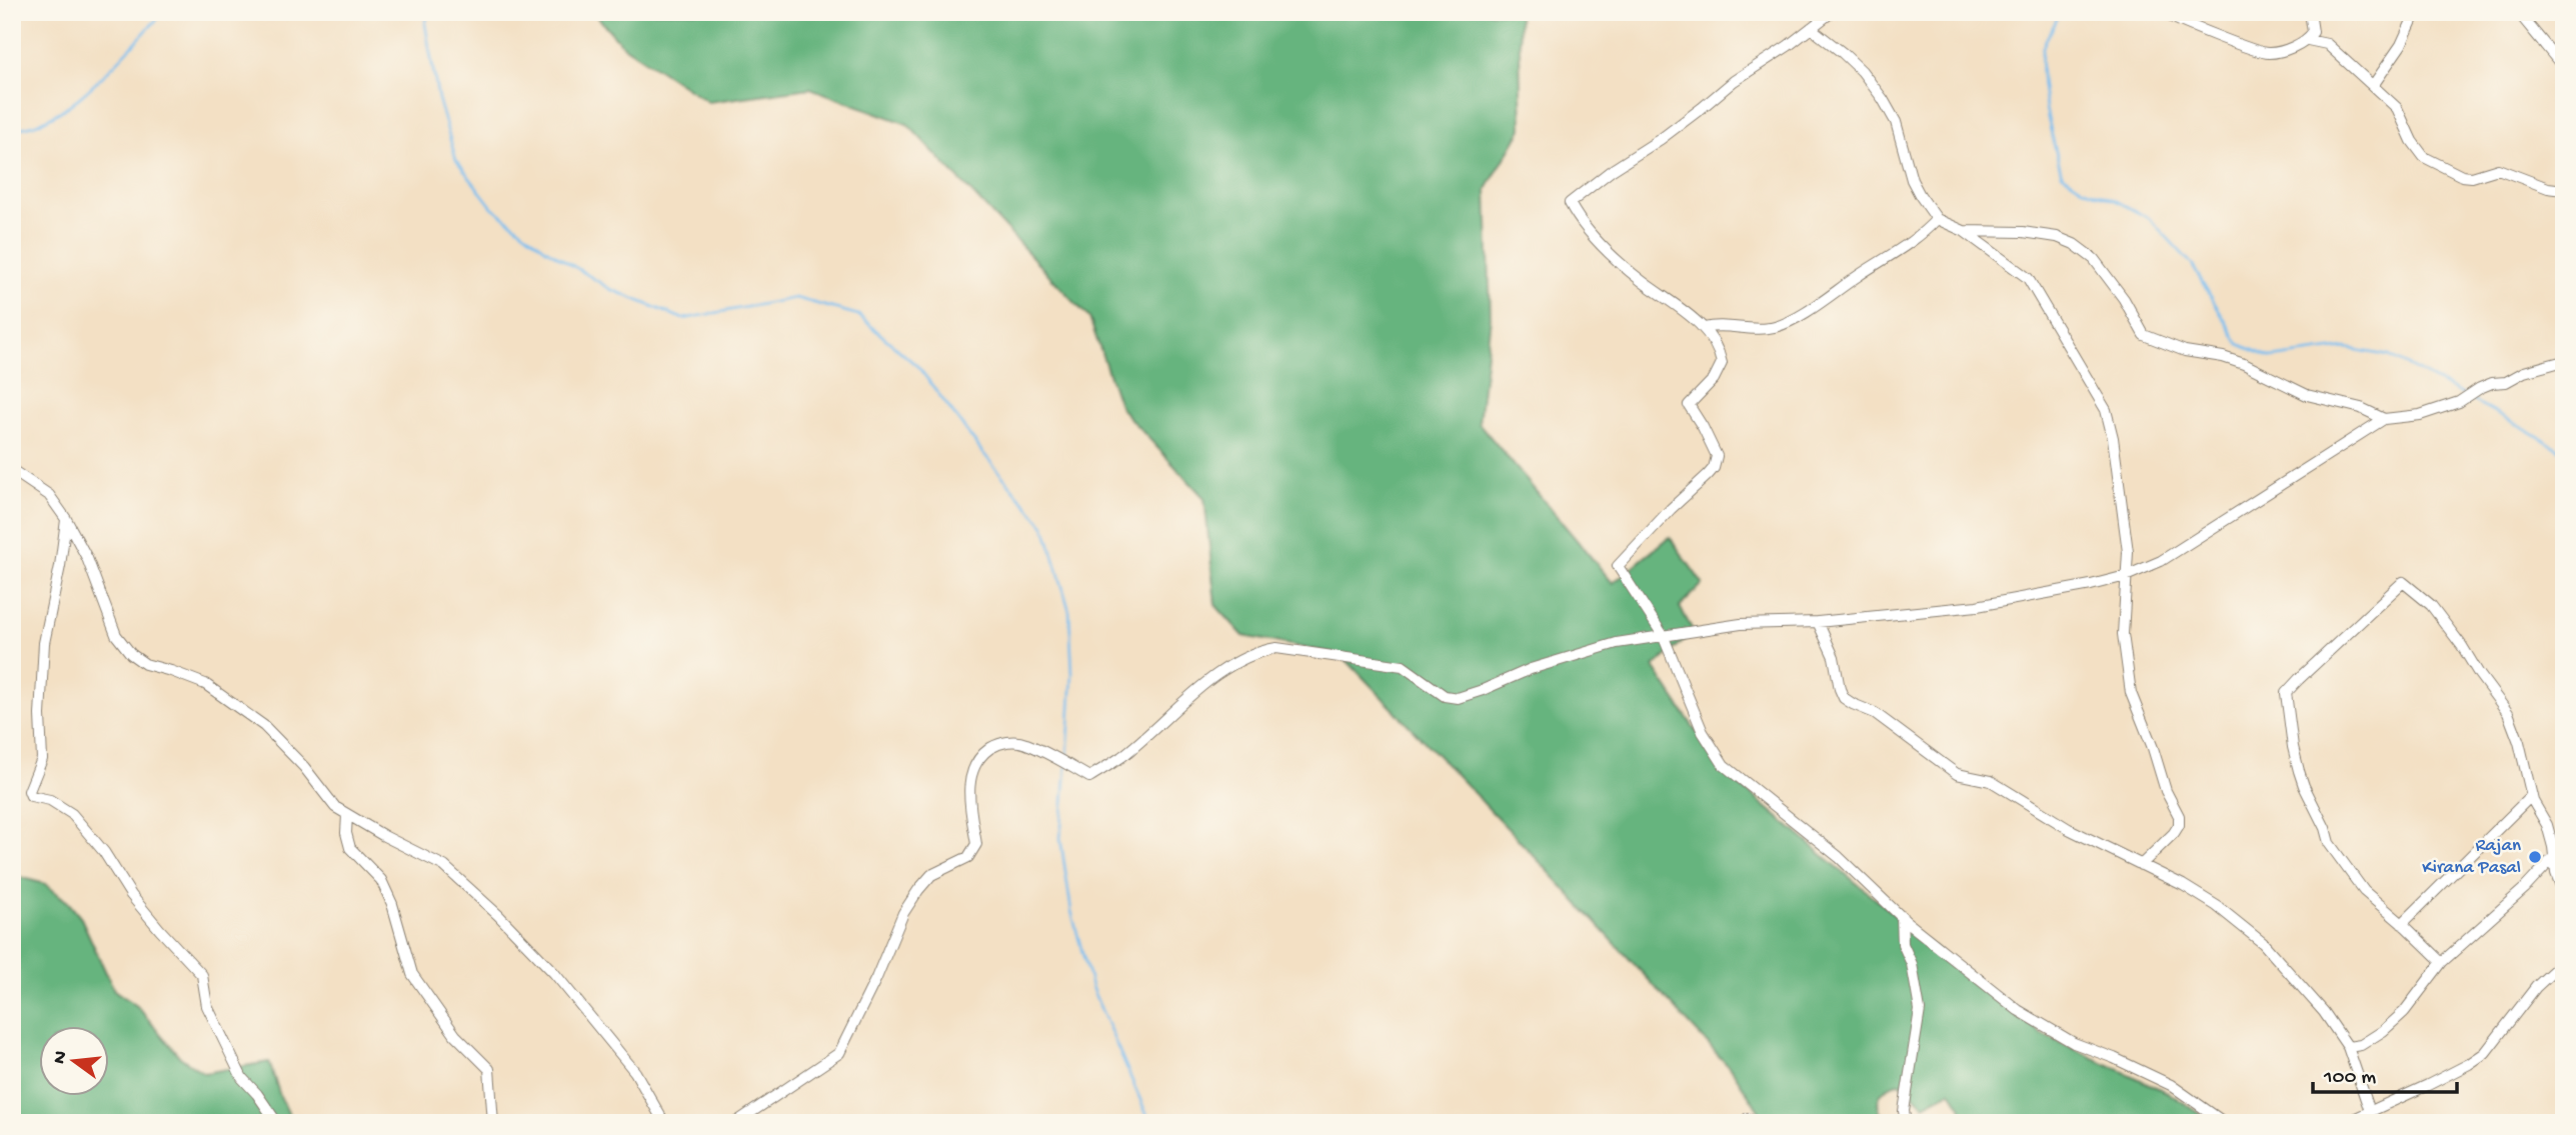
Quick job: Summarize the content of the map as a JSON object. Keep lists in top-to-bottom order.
{
  "places": ["Rajan Kirana Pasal"],
  "scale_bar": "100 m",
  "north": "left"
}
